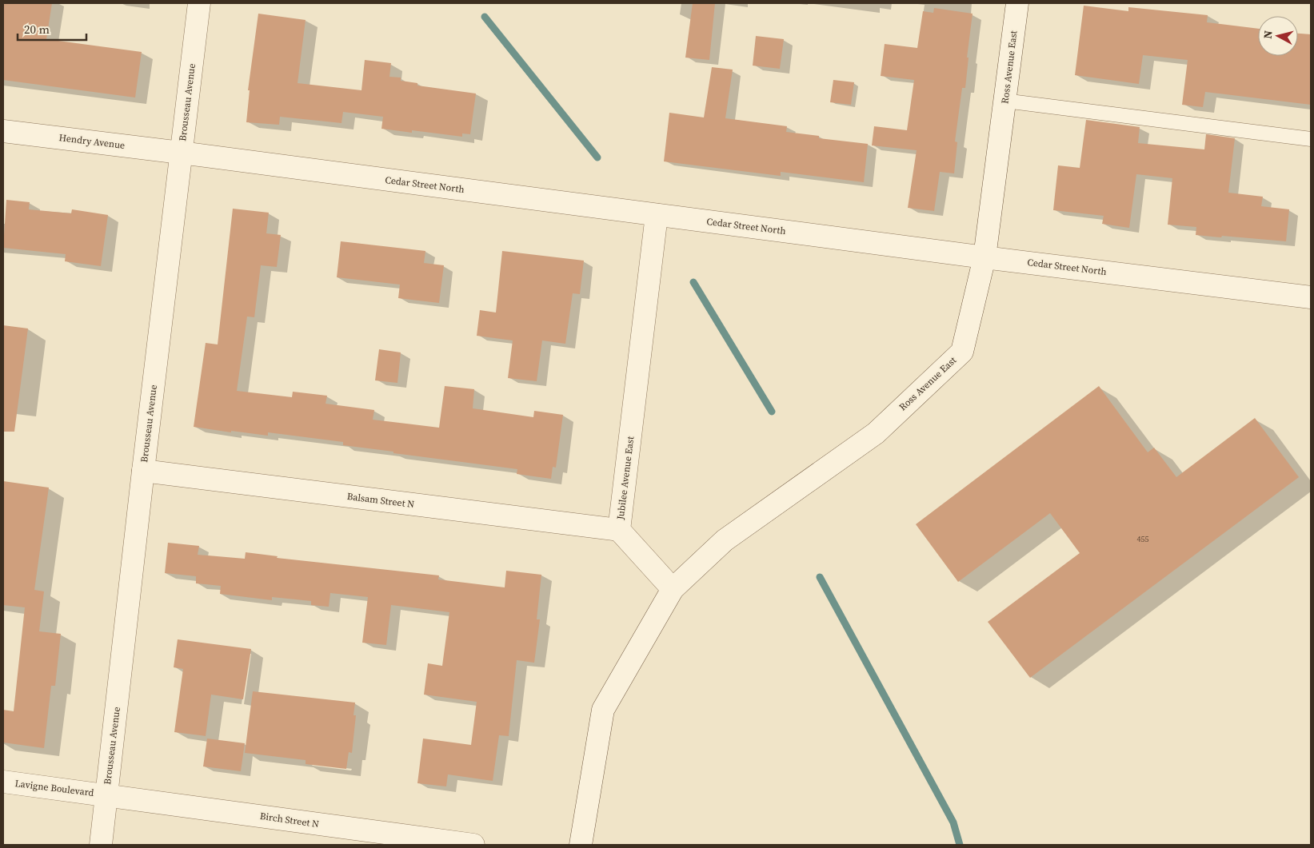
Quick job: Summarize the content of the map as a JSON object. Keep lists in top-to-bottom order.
{
  "streets": {
    "street": [
      "Ross Avenue East",
      "Brousseau Avenue",
      "Hendry Avenue",
      "Cedar Street North",
      "Jubilee Avenue East",
      "Balsam Street N",
      "Lavigne Boulevard",
      "Birch Street N"
    ]
  },
  "crossings": [
    ["Ross Avenue East", "Cedar Street North"],
    ["Ross Avenue East", "Jubilee Avenue East"],
    ["Brousseau Avenue", "Hendry Avenue"],
    ["Brousseau Avenue", "Cedar Street North"],
    ["Brousseau Avenue", "Balsam Street N"],
    ["Brousseau Avenue", "Lavigne Boulevard"],
    ["Brousseau Avenue", "Birch Street N"],
    ["Hendry Avenue", "Cedar Street North"],
    ["Cedar Street North", "Jubilee Avenue East"],
    ["Jubilee Avenue East", "Balsam Street N"],
    ["Lavigne Boulevard", "Birch Street N"]
  ],
  "house_numbers": ["455"],
  "scale_bar": "20 m",
  "north": "left"
}
